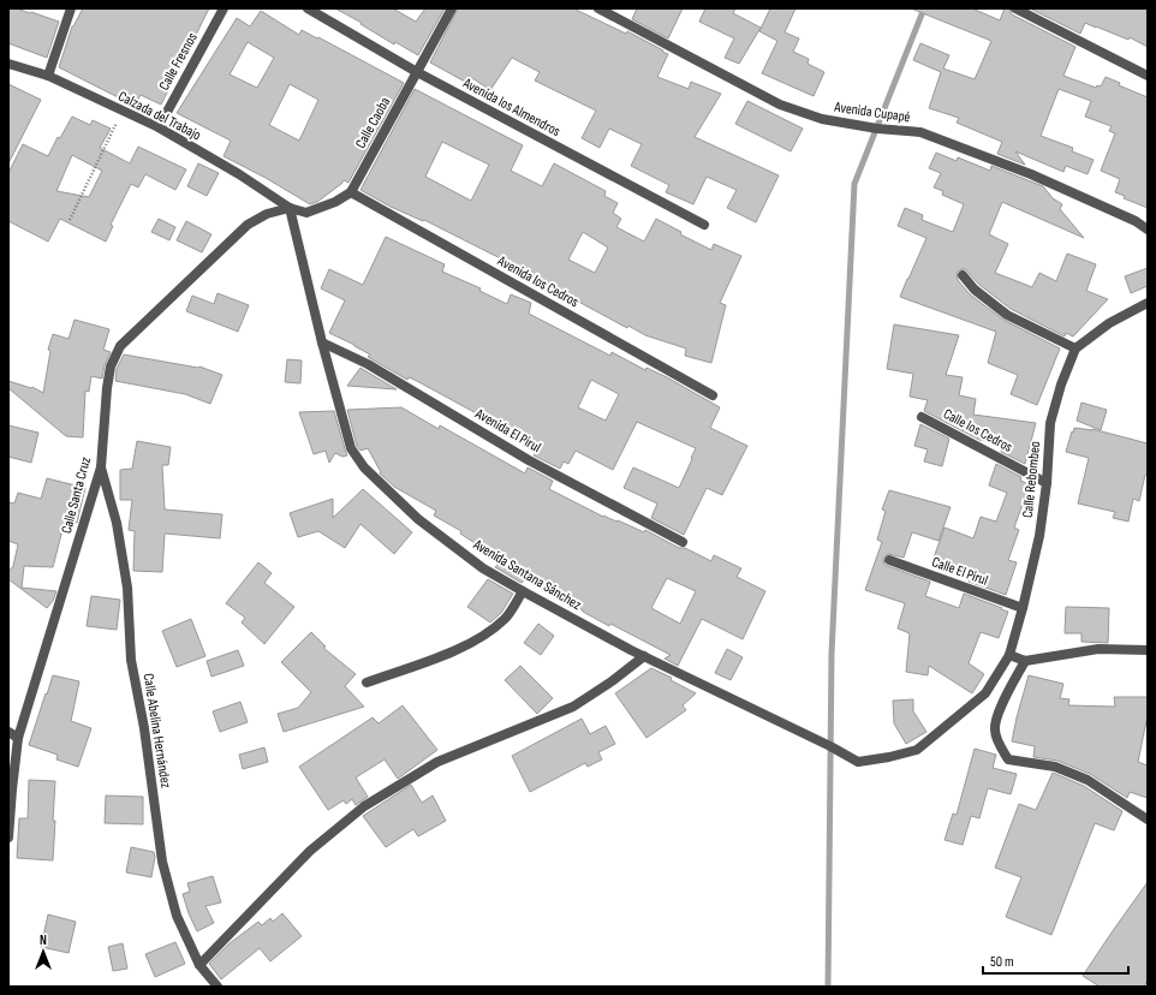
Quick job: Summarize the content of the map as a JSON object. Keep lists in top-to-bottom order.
{
  "streets": {
    "street": [
      "Calle Fresnos",
      "Avenida los Almendros",
      "Avenida Cupapé",
      "Calzada del Trabajo",
      "Calle Caoba",
      "Avenida los Cedros",
      "Avenida El Pirul",
      "Calle los Cedros",
      "Calle Rebombeo",
      "Calle Santa Cruz",
      "Calle El Pirul",
      "Avenida Santana Sánchez",
      "Calle Abelina Hernández"
    ]
  },
  "crossings": [
    ["Calle Fresnos", "Calzada del Trabajo"],
    ["Avenida los Almendros", "Calle Caoba"],
    ["Calzada del Trabajo", "Calle Santa Cruz"],
    ["Calzada del Trabajo", "Avenida Santana Sánchez"],
    ["Calle Caoba", "Avenida los Cedros"],
    ["Avenida El Pirul", "Avenida Santana Sánchez"],
    ["Calle los Cedros", "Calle Rebombeo"],
    ["Calle Rebombeo", "Calle El Pirul"],
    ["Calle Rebombeo", "Avenida Santana Sánchez"],
    ["Calle Santa Cruz", "Avenida Santana Sánchez"],
    ["Calle Santa Cruz", "Calle Abelina Hernández"]
  ],
  "scale_bar": "50 m",
  "north": "top"
}
